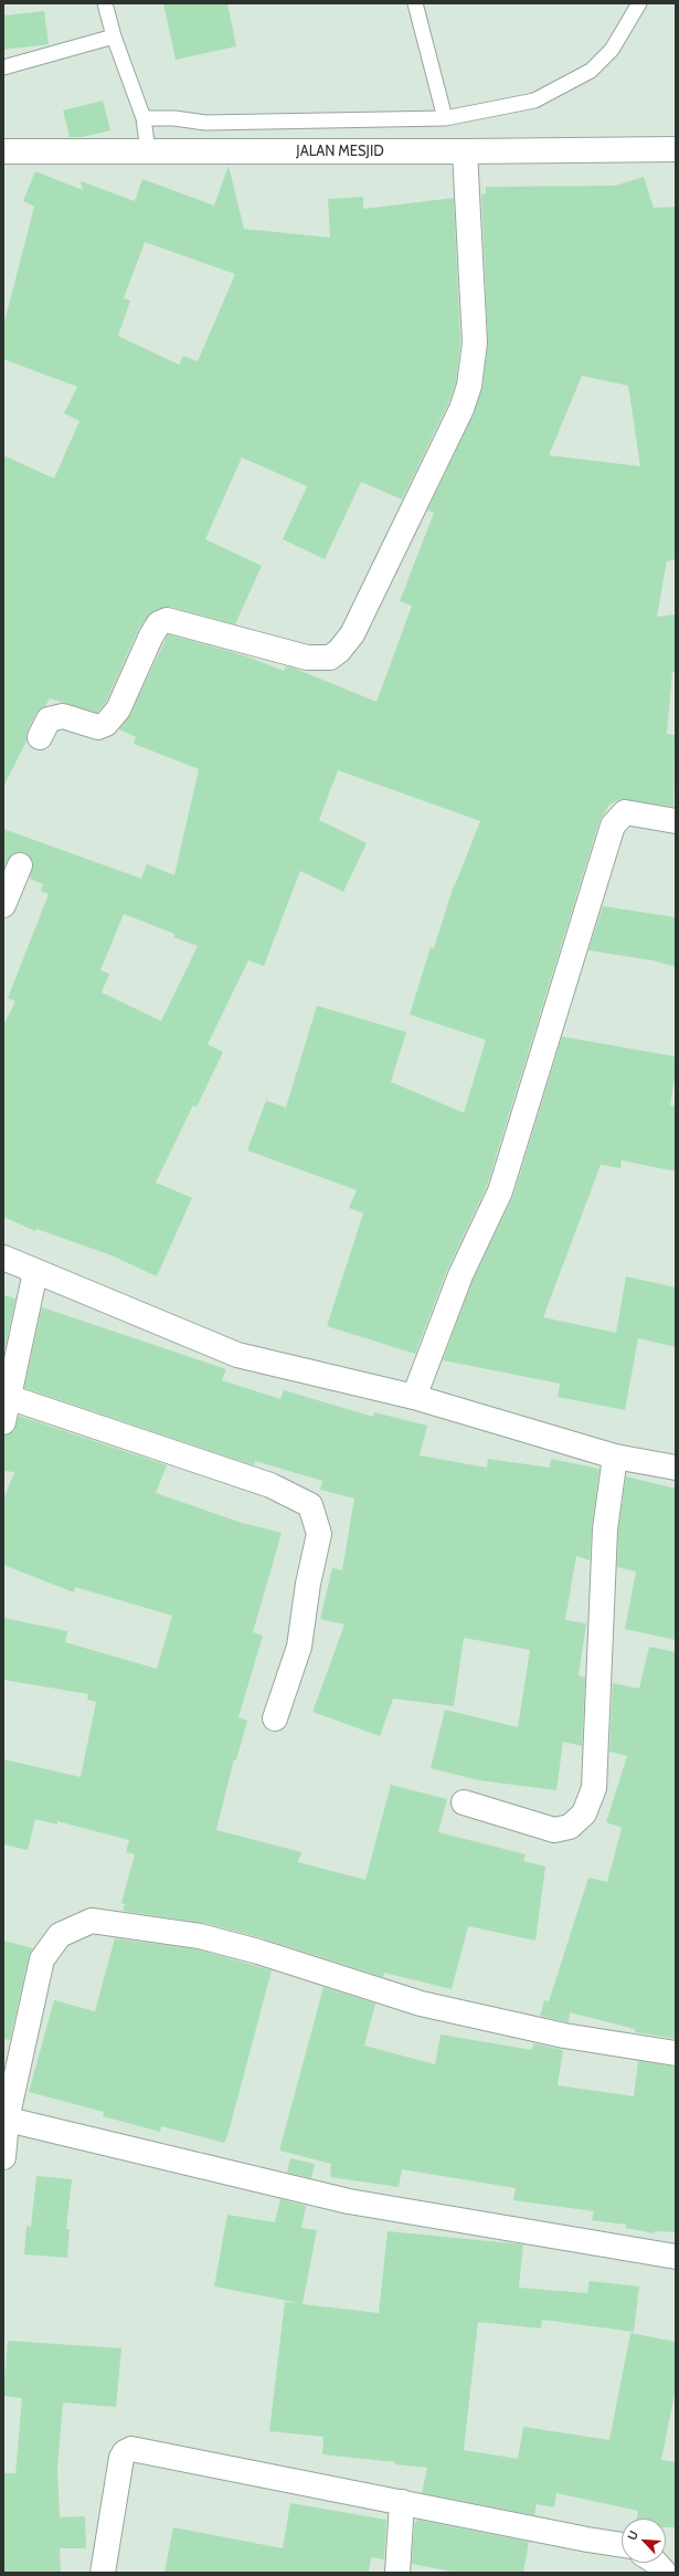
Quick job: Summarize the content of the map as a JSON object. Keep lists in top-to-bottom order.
{
  "streets": {
    "street": ["JALAN MESJID"]
  },
  "north": "top left"
}
